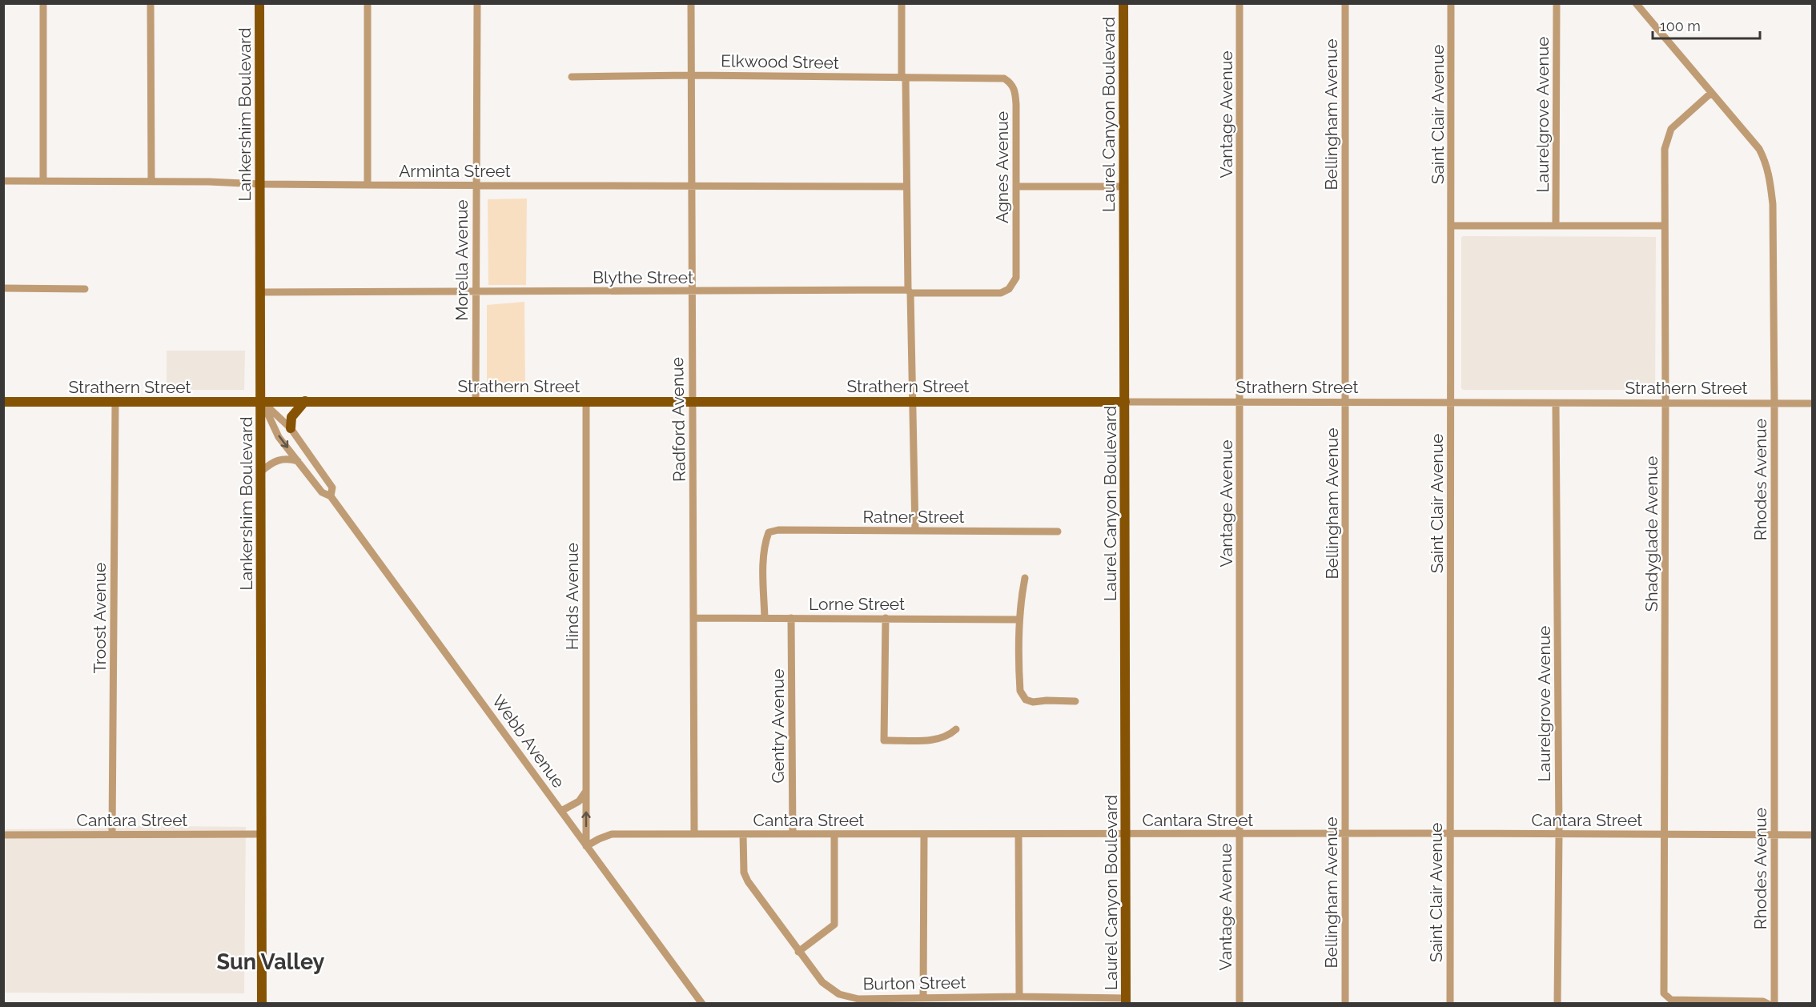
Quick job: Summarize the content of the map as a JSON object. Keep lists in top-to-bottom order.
{
  "streets": {
    "main road": ["Lankershim Boulevard", "Laurel Canyon Boulevard", "Strathern Street"],
    "street": [
      "Elkwood Street",
      "Vantage Avenue",
      "Bellingham Avenue",
      "Saint Clair Avenue",
      "Laurelgrove Avenue",
      "Agnes Avenue",
      "Arminta Street",
      "Morella Avenue",
      "Blythe Street",
      "Radford Avenue",
      "Rhodes Avenue",
      "Ratner Street",
      "Shadyglade Avenue",
      "Hinds Avenue",
      "Lorne Street",
      "Troost Avenue",
      "Gentry Avenue",
      "Webb Avenue",
      "Cantara Street",
      "Burton Street"
    ]
  },
  "crossings": [
    ["Elkwood Street", "Agnes Avenue"],
    ["Elkwood Street", "Radford Avenue"],
    ["Lankershim Boulevard", "Arminta Street"],
    ["Lankershim Boulevard", "Blythe Street"],
    ["Lankershim Boulevard", "Strathern Street"],
    ["Lankershim Boulevard", "Webb Avenue"],
    ["Lankershim Boulevard", "Cantara Street"],
    ["Laurel Canyon Boulevard", "Strathern Street"],
    ["Laurel Canyon Boulevard", "Cantara Street"],
    ["Laurel Canyon Boulevard", "Burton Street"],
    ["Vantage Avenue", "Strathern Street"],
    ["Vantage Avenue", "Cantara Street"],
    ["Bellingham Avenue", "Strathern Street"],
    ["Bellingham Avenue", "Cantara Street"],
    ["Saint Clair Avenue", "Strathern Street"],
    ["Saint Clair Avenue", "Cantara Street"],
    ["Laurelgrove Avenue", "Strathern Street"],
    ["Laurelgrove Avenue", "Cantara Street"],
    ["Agnes Avenue", "Blythe Street"],
    ["Arminta Street", "Morella Avenue"],
    ["Arminta Street", "Radford Avenue"],
    ["Morella Avenue", "Blythe Street"],
    ["Morella Avenue", "Strathern Street"],
    ["Blythe Street", "Radford Avenue"],
    ["Strathern Street", "Radford Avenue"],
    ["Strathern Street", "Rhodes Avenue"],
    ["Strathern Street", "Shadyglade Avenue"],
    ["Strathern Street", "Hinds Avenue"],
    ["Strathern Street", "Troost Avenue"],
    ["Strathern Street", "Webb Avenue"],
    ["Radford Avenue", "Lorne Street"],
    ["Radford Avenue", "Cantara Street"],
    ["Rhodes Avenue", "Shadyglade Avenue"],
    ["Rhodes Avenue", "Cantara Street"],
    ["Ratner Street", "Lorne Street"],
    ["Shadyglade Avenue", "Cantara Street"],
    ["Hinds Avenue", "Webb Avenue"],
    ["Hinds Avenue", "Cantara Street"],
    ["Lorne Street", "Gentry Avenue"],
    ["Troost Avenue", "Cantara Street"],
    ["Gentry Avenue", "Cantara Street"],
    ["Webb Avenue", "Cantara Street"],
    ["Cantara Street", "Burton Street"]
  ],
  "districts": ["Sun Valley"],
  "scale_bar": "100 m"
}
